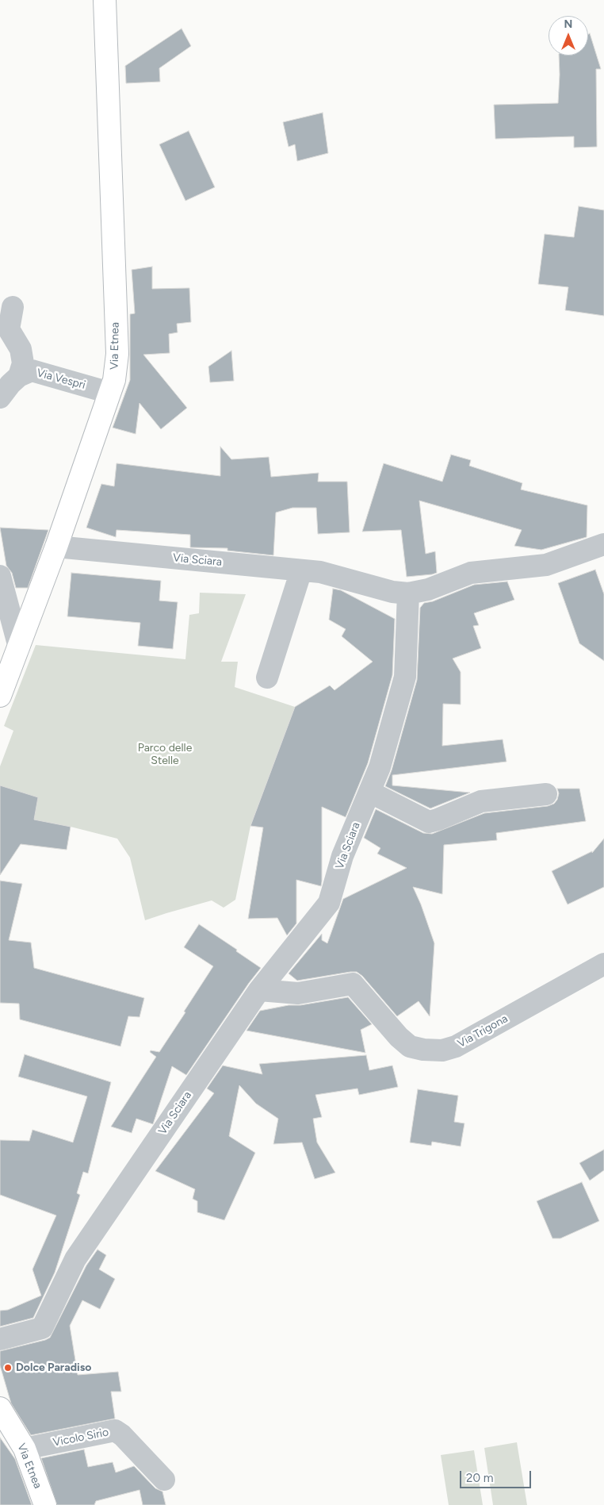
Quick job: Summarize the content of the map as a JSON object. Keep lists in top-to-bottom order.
{
  "streets": {
    "main road": ["Via Etnea"],
    "street": [
      "Via Vespri",
      "Via Sciara",
      "Via Trigona",
      "Vicolo Sirio"
    ]
  },
  "crossings": [
    ["Via Etnea", "Via Vespri"],
    ["Via Etnea", "Via Sciara"],
    ["Via Etnea", "Vicolo Sirio"],
    ["Via Sciara", "Via Trigona"]
  ],
  "parks": ["Parco delle Stelle"],
  "places": ["Dolce Paradiso"],
  "scale_bar": "20 m",
  "north": "top"
}
